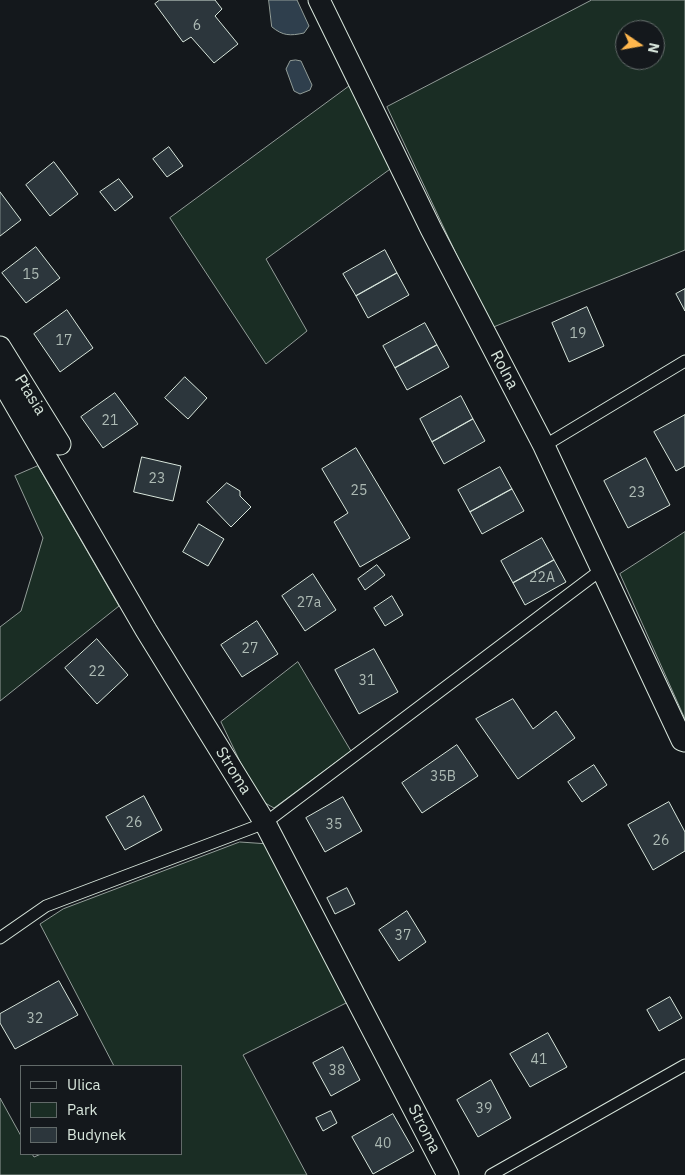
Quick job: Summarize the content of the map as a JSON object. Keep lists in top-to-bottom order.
{
  "streets": {
    "street": ["Rolna", "Ptasia", "Stroma"]
  },
  "house_numbers": [
    "6",
    "15",
    "19",
    "17",
    "21",
    "23",
    "25",
    "23",
    "22A",
    "27a",
    "27",
    "22",
    "31",
    "35B",
    "26",
    "35",
    "26",
    "37",
    "32",
    "41",
    "38",
    "39",
    "40"
  ],
  "legend": ["Ulica", "Park", "Budynek"],
  "north": "right"
}
